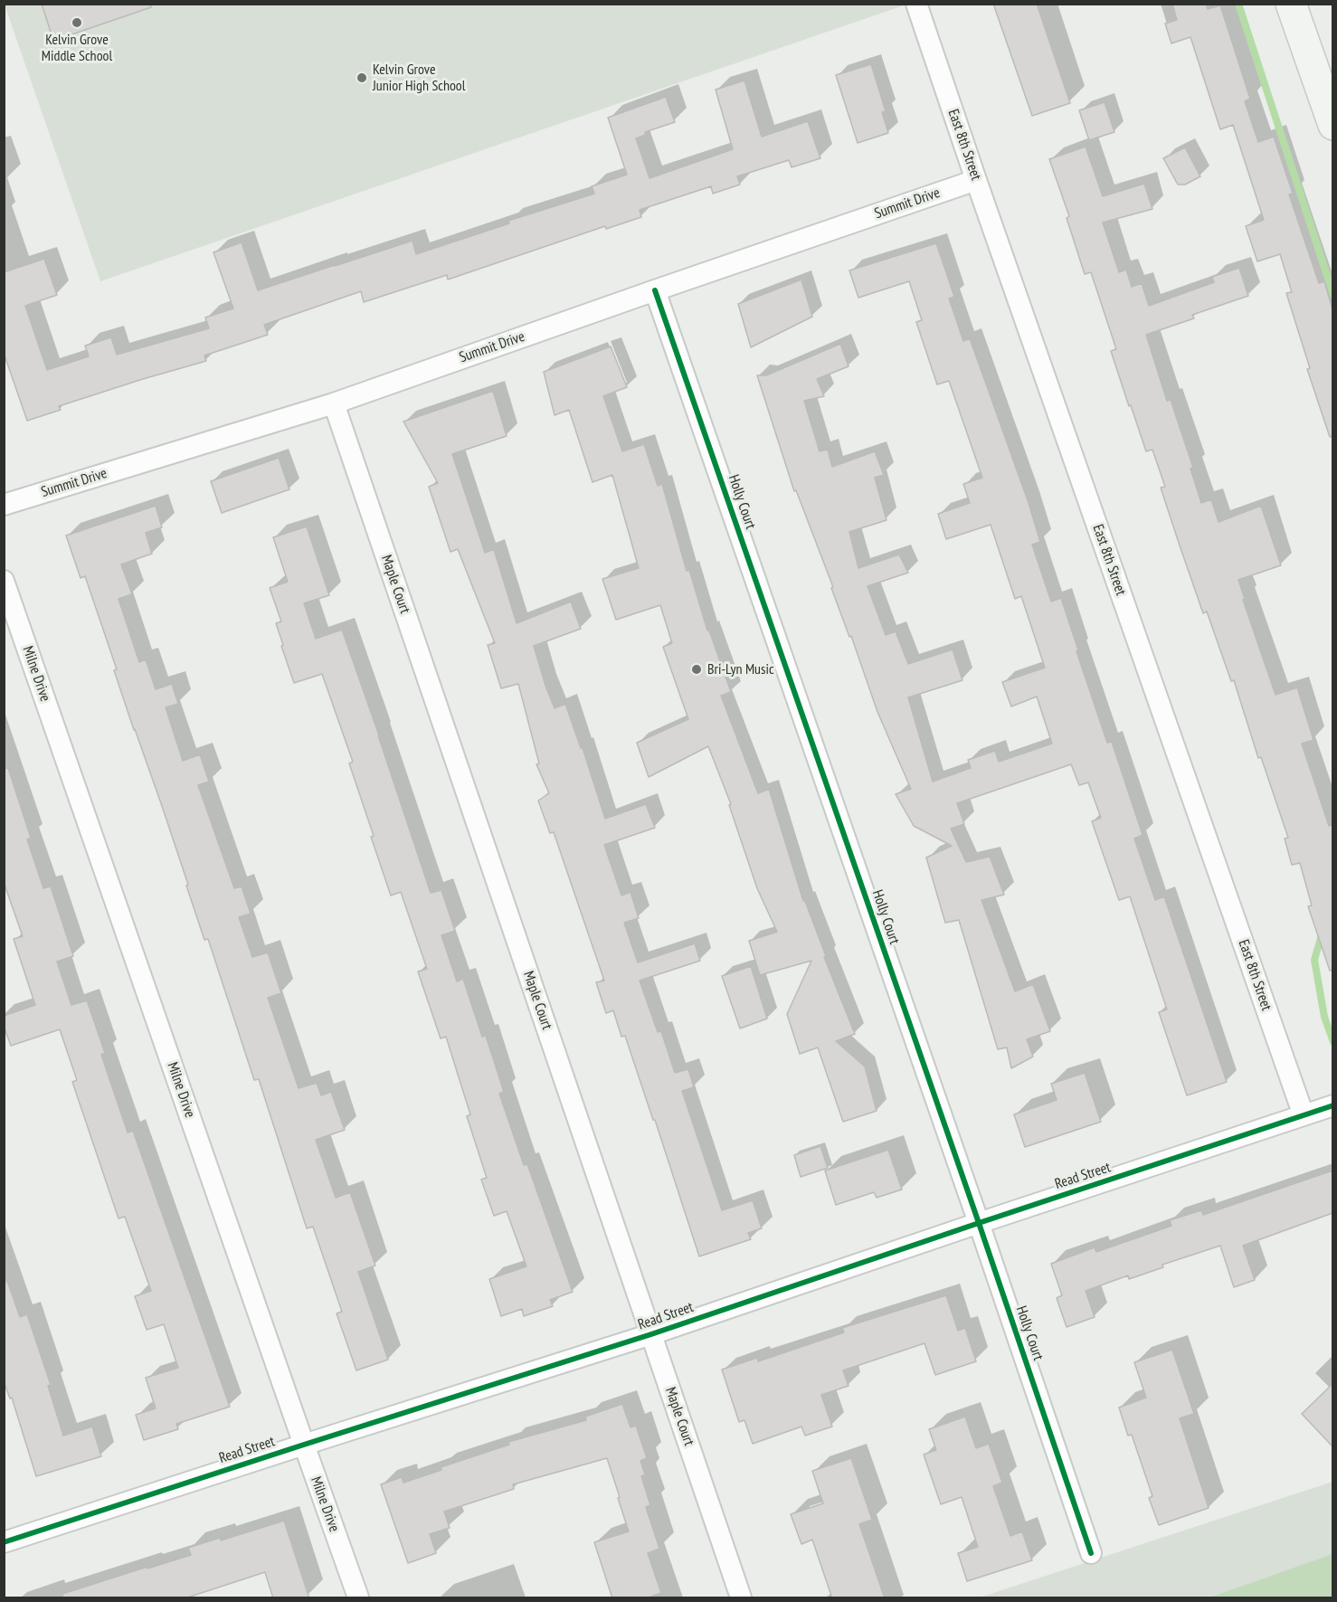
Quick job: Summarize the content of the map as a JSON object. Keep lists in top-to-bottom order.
{
  "streets": {
    "street": [
      "East 8th Street",
      "Summit Drive",
      "Holly Court",
      "Maple Court",
      "Milne Drive",
      "Read Street"
    ]
  },
  "crossings": [
    ["East 8th Street", "Summit Drive"],
    ["East 8th Street", "Read Street"],
    ["Summit Drive", "Holly Court"],
    ["Summit Drive", "Maple Court"],
    ["Holly Court", "Read Street"],
    ["Maple Court", "Read Street"],
    ["Milne Drive", "Read Street"]
  ],
  "places": ["Kelvin Grove Middle School", "Kelvin Grove Junior High School", "Bri-Lyn Music"]
}
